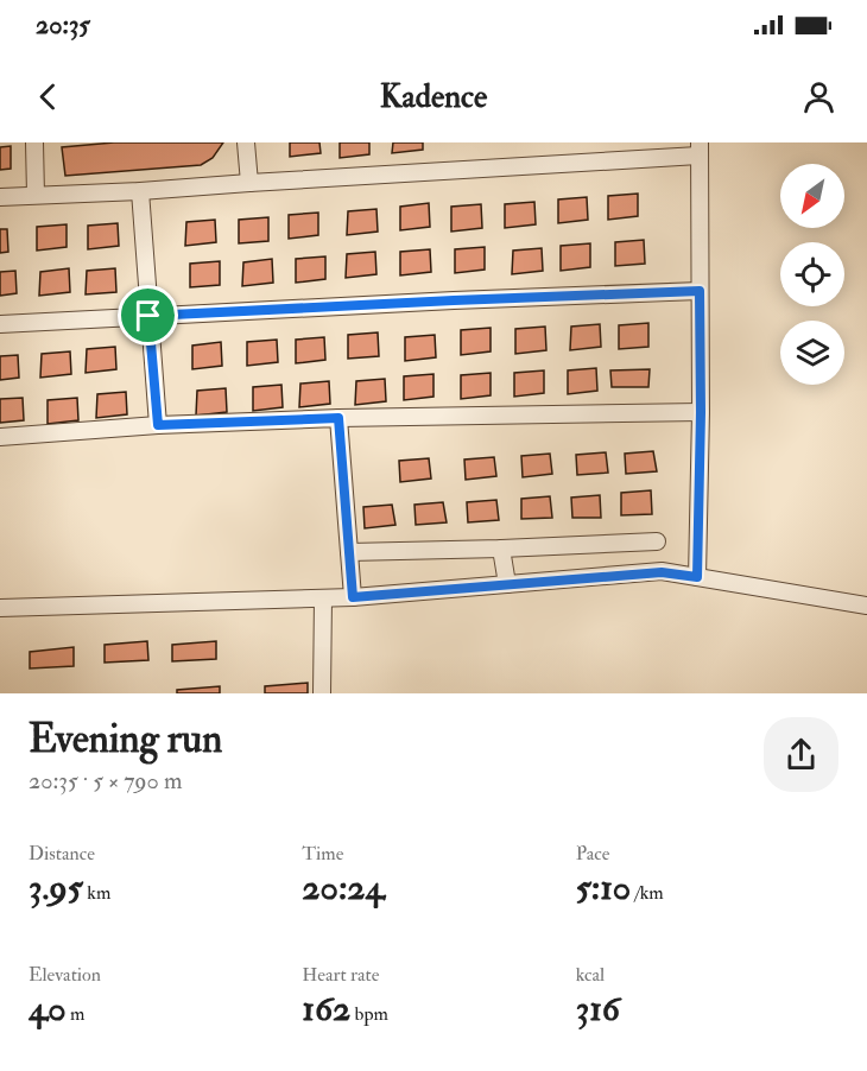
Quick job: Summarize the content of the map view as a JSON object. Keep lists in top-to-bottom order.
{
  "north": "bottom left",
  "page": {
    "status": "20:35",
    "header": "Kadence",
    "heading": ["Evening run", "20:35 · 5 × 790 m"],
    "stats": [
      ["Distance", "3.95 km"],
      ["Time", "20:24"],
      ["Pace", "5:10 /km"],
      ["Elevation", "40 m"],
      ["Heart rate", "162 bpm"],
      ["kcal", "316"]
    ]
  }
}
